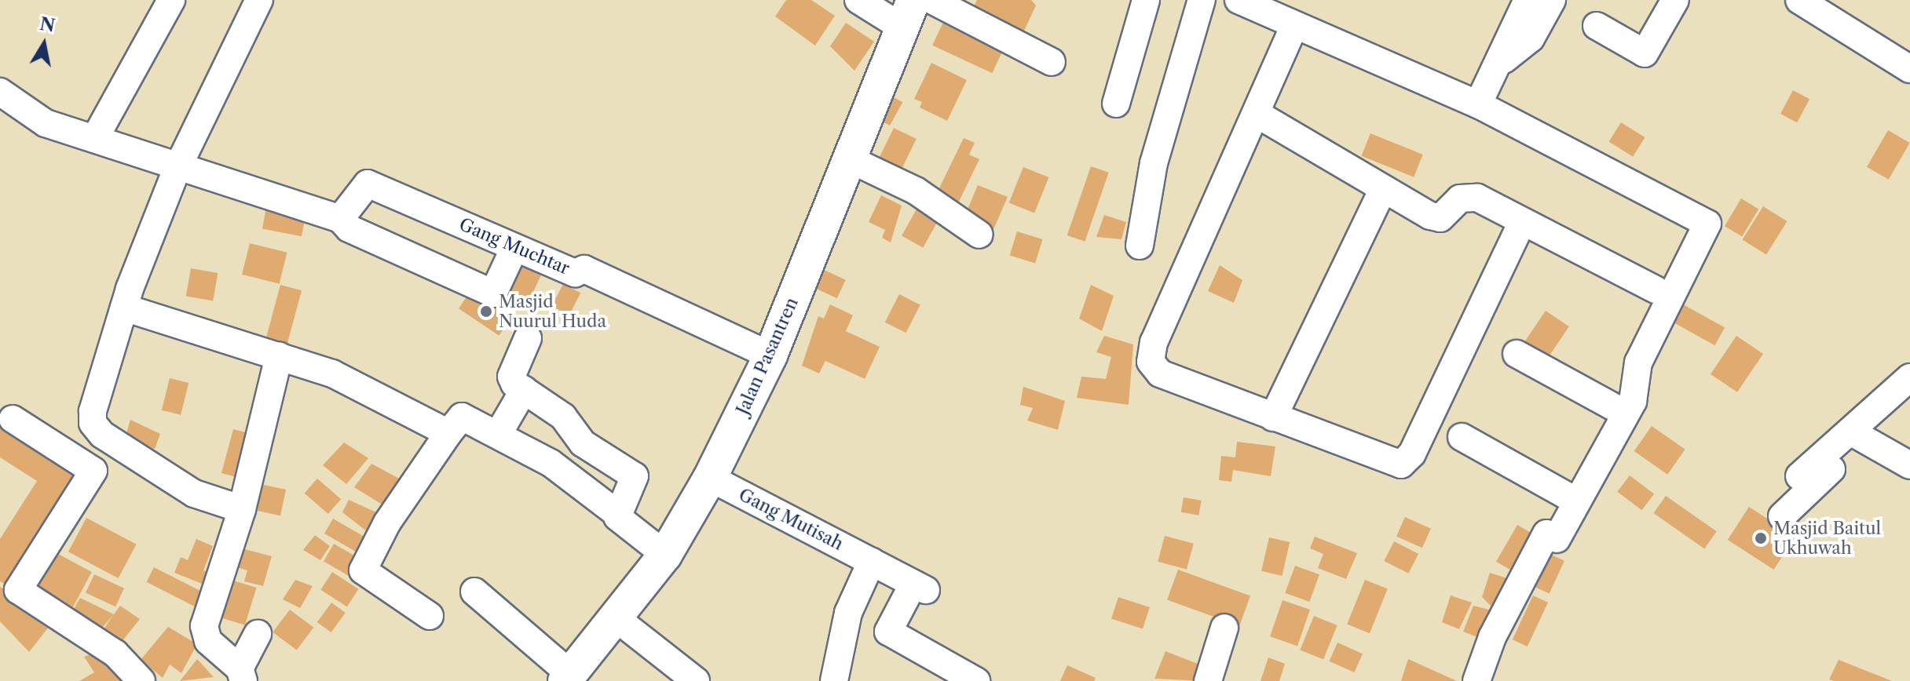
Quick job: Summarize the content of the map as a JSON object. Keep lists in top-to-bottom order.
{
  "streets": {
    "main road": ["Jalan Pasantren"],
    "street": ["Gang Muchtar", "Gang Mutisah"]
  },
  "crossings": [
    ["Gang Muchtar", "Jalan Pasantren"],
    ["Jalan Pasantren", "Gang Mutisah"]
  ],
  "places": ["Masjid Nuurul Huda", "Masjid Baitul Ukhuwah"],
  "north": "top"
}
